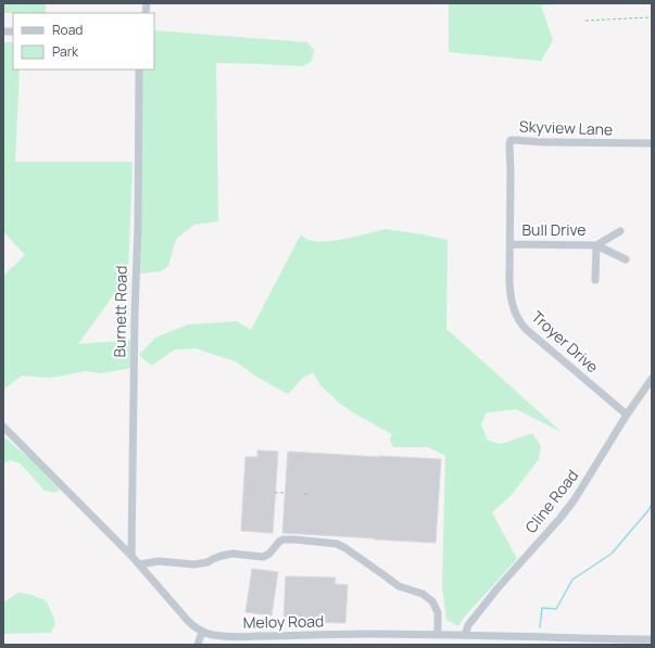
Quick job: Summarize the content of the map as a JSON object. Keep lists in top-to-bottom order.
{
  "streets": {
    "street": [
      "Skyview Lane",
      "Bull Drive",
      "Burnett Road",
      "Troyer Drive",
      "Cline Road",
      "Meloy Road"
    ]
  },
  "crossings": [
    ["Skyview Lane", "Troyer Drive"],
    ["Bull Drive", "Troyer Drive"],
    ["Burnett Road", "Meloy Road"],
    ["Troyer Drive", "Cline Road"],
    ["Cline Road", "Meloy Road"]
  ],
  "legend": ["Road", "Park"]
}
